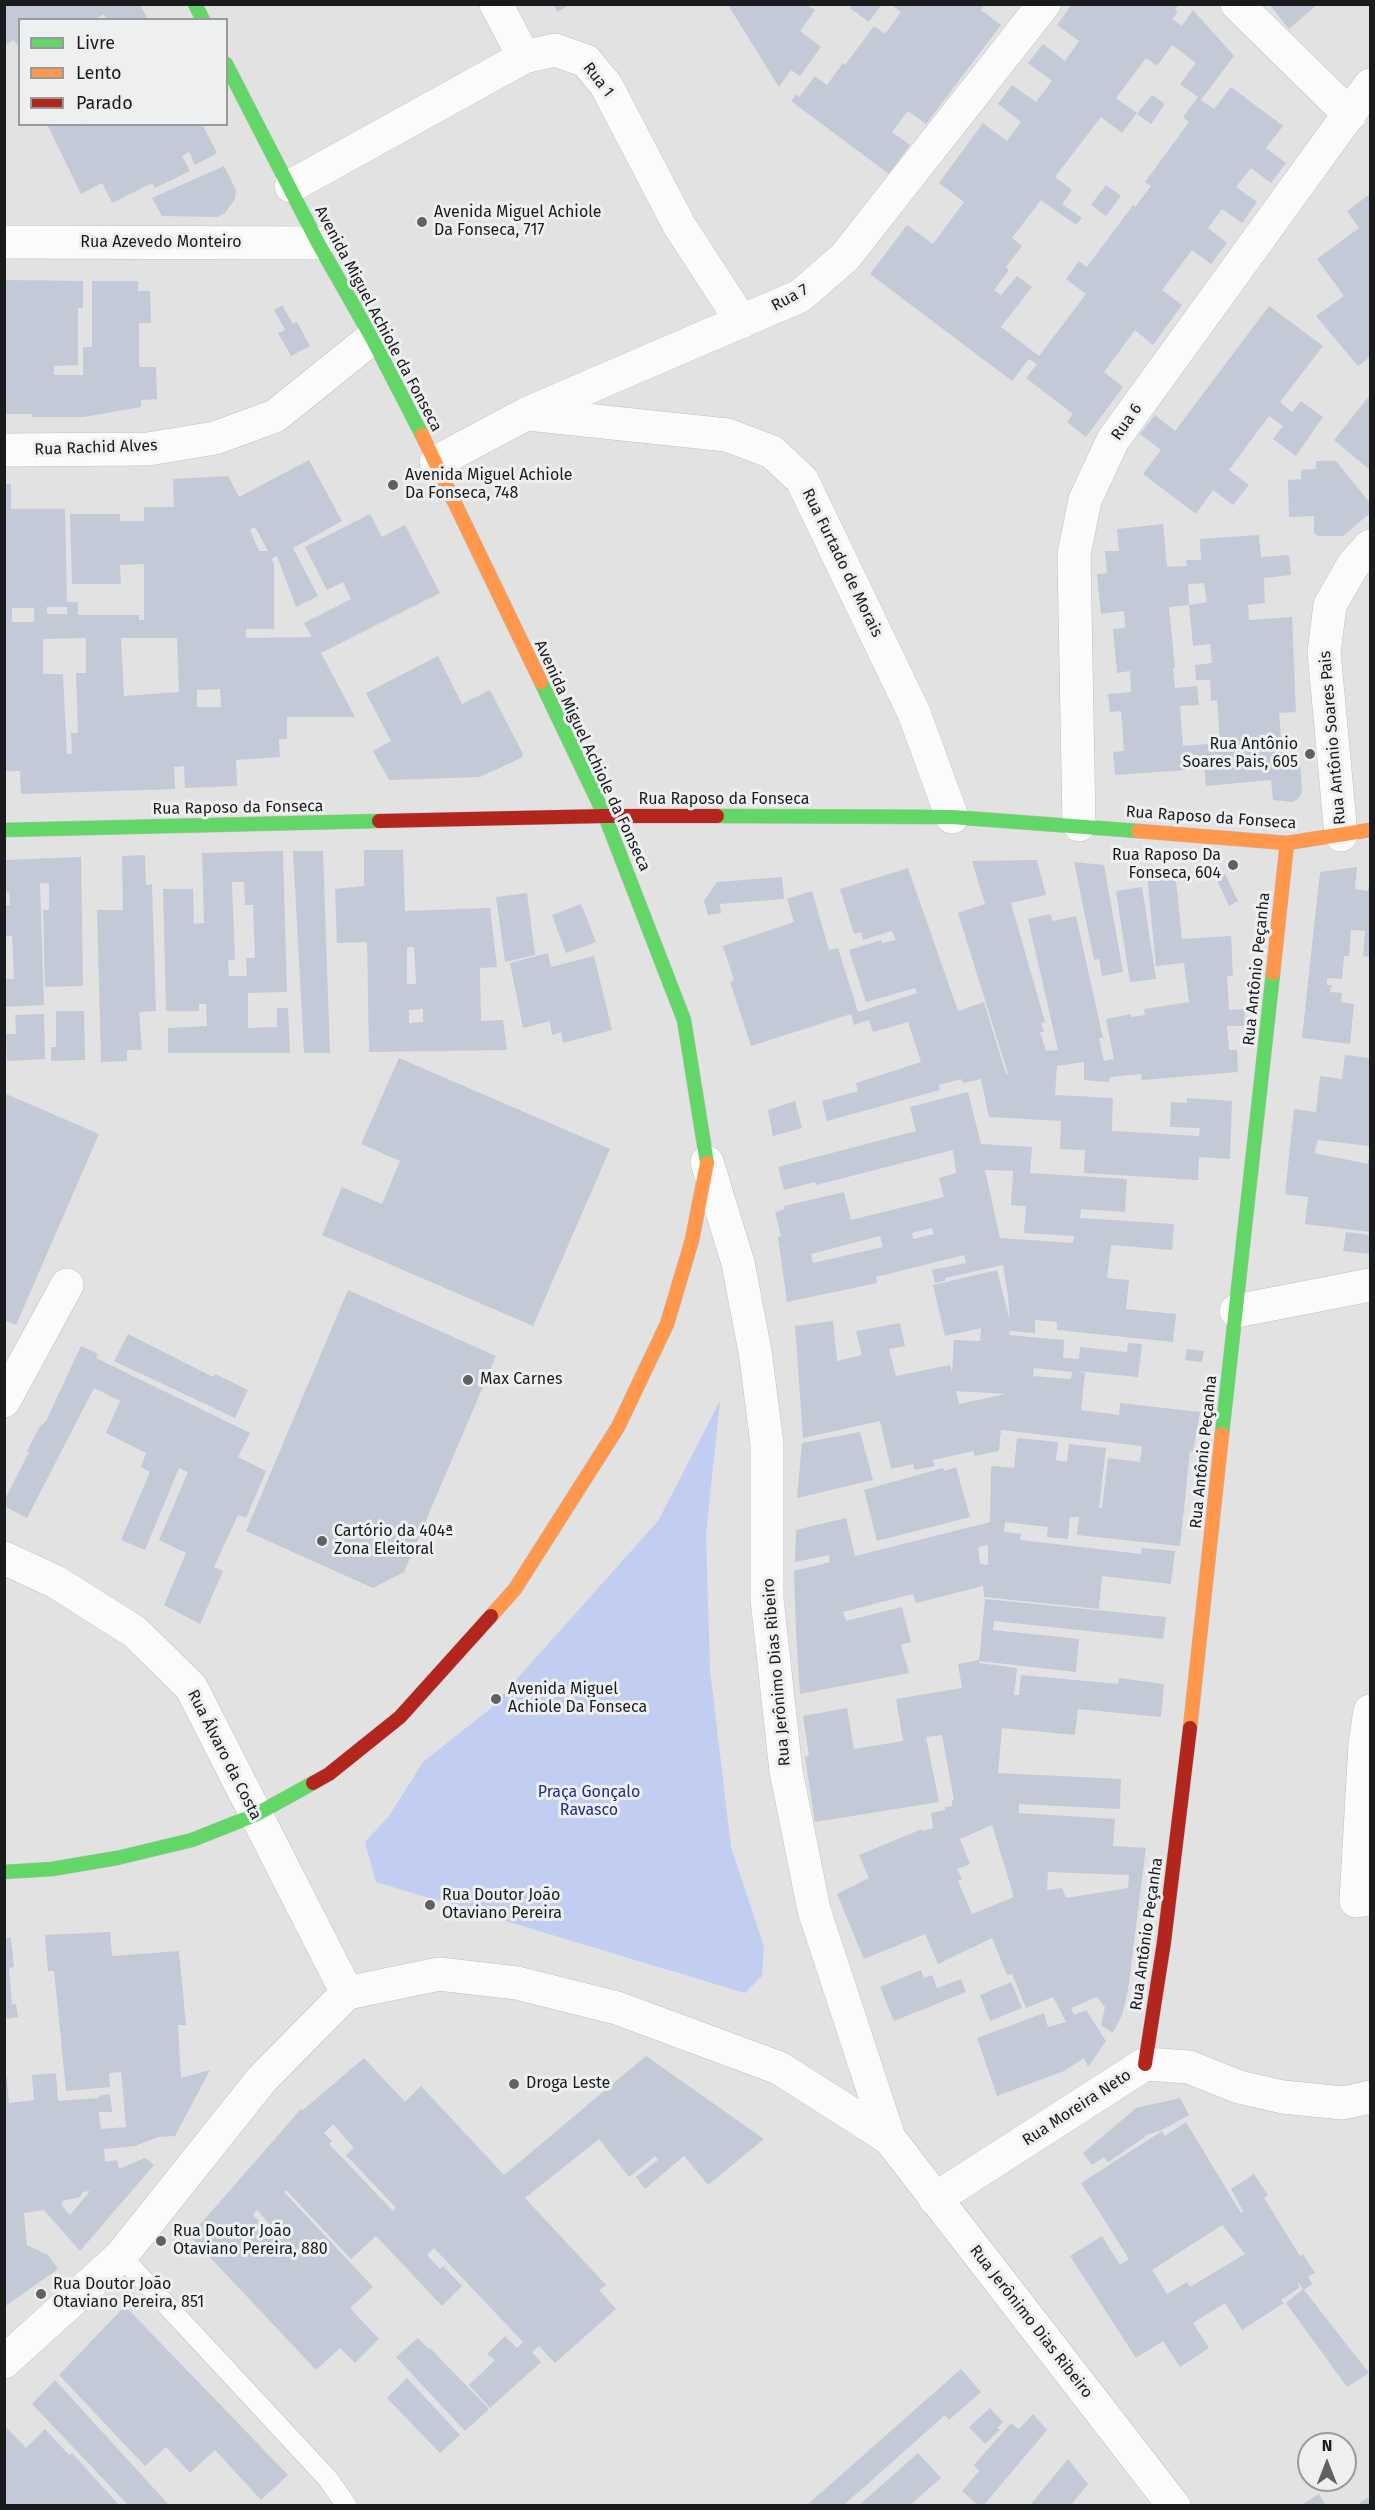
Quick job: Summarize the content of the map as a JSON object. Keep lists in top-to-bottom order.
{
  "streets": {
    "street": [
      "Rua 1",
      "Rua Azevedo Monteiro",
      "Rua 7",
      "Avenida Miguel Achiole da Fonseca",
      "Rua 6",
      "Rua Rachid Alves",
      "Rua Furtado de Morais",
      "Rua Antônio Soares Pais",
      "Rua Raposo da Fonseca",
      "Rua Antônio Peçanha",
      "Rua Jerônimo Dias Ribeiro",
      "Rua Álvaro da Costa",
      "Rua Moreira Neto"
    ]
  },
  "crossings": [
    ["Rua 1", "Rua 7"],
    ["Rua 1", "Avenida Miguel Achiole da Fonseca"],
    ["Rua Azevedo Monteiro", "Avenida Miguel Achiole da Fonseca"],
    ["Rua 7", "Avenida Miguel Achiole da Fonseca"],
    ["Rua 7", "Rua Furtado de Morais"],
    ["Avenida Miguel Achiole da Fonseca", "Rua Rachid Alves"],
    ["Avenida Miguel Achiole da Fonseca", "Rua Raposo da Fonseca"],
    ["Avenida Miguel Achiole da Fonseca", "Rua Jerônimo Dias Ribeiro"],
    ["Avenida Miguel Achiole da Fonseca", "Rua Álvaro da Costa"],
    ["Rua 6", "Rua Raposo da Fonseca"],
    ["Rua Furtado de Morais", "Rua Raposo da Fonseca"],
    ["Rua Antônio Soares Pais", "Rua Raposo da Fonseca"],
    ["Rua Raposo da Fonseca", "Rua Antônio Peçanha"],
    ["Rua Antônio Peçanha", "Rua Moreira Neto"],
    ["Rua Jerônimo Dias Ribeiro", "Rua Álvaro da Costa"],
    ["Rua Jerônimo Dias Ribeiro", "Rua Moreira Neto"]
  ],
  "parks": ["Praça Gonçalo Ravasco"],
  "places": [
    "Avenida Miguel Achiole Da Fonseca, 717",
    "Avenida Miguel Achiole Da Fonseca, 748",
    "Rua Antônio Soares Pais, 605",
    "Rua Raposo Da Fonseca, 604",
    "Max Carnes",
    "Cartório da 404ª Zona Eleitoral",
    "Avenida Miguel Achiole Da Fonseca",
    "Rua Doutor João Otaviano Pereira",
    "Droga Leste",
    "Rua Doutor João Otaviano Pereira, 880",
    "Rua Doutor João Otaviano Pereira, 851"
  ],
  "legend": ["Livre", "Lento", "Parado"],
  "north": "top"
}
